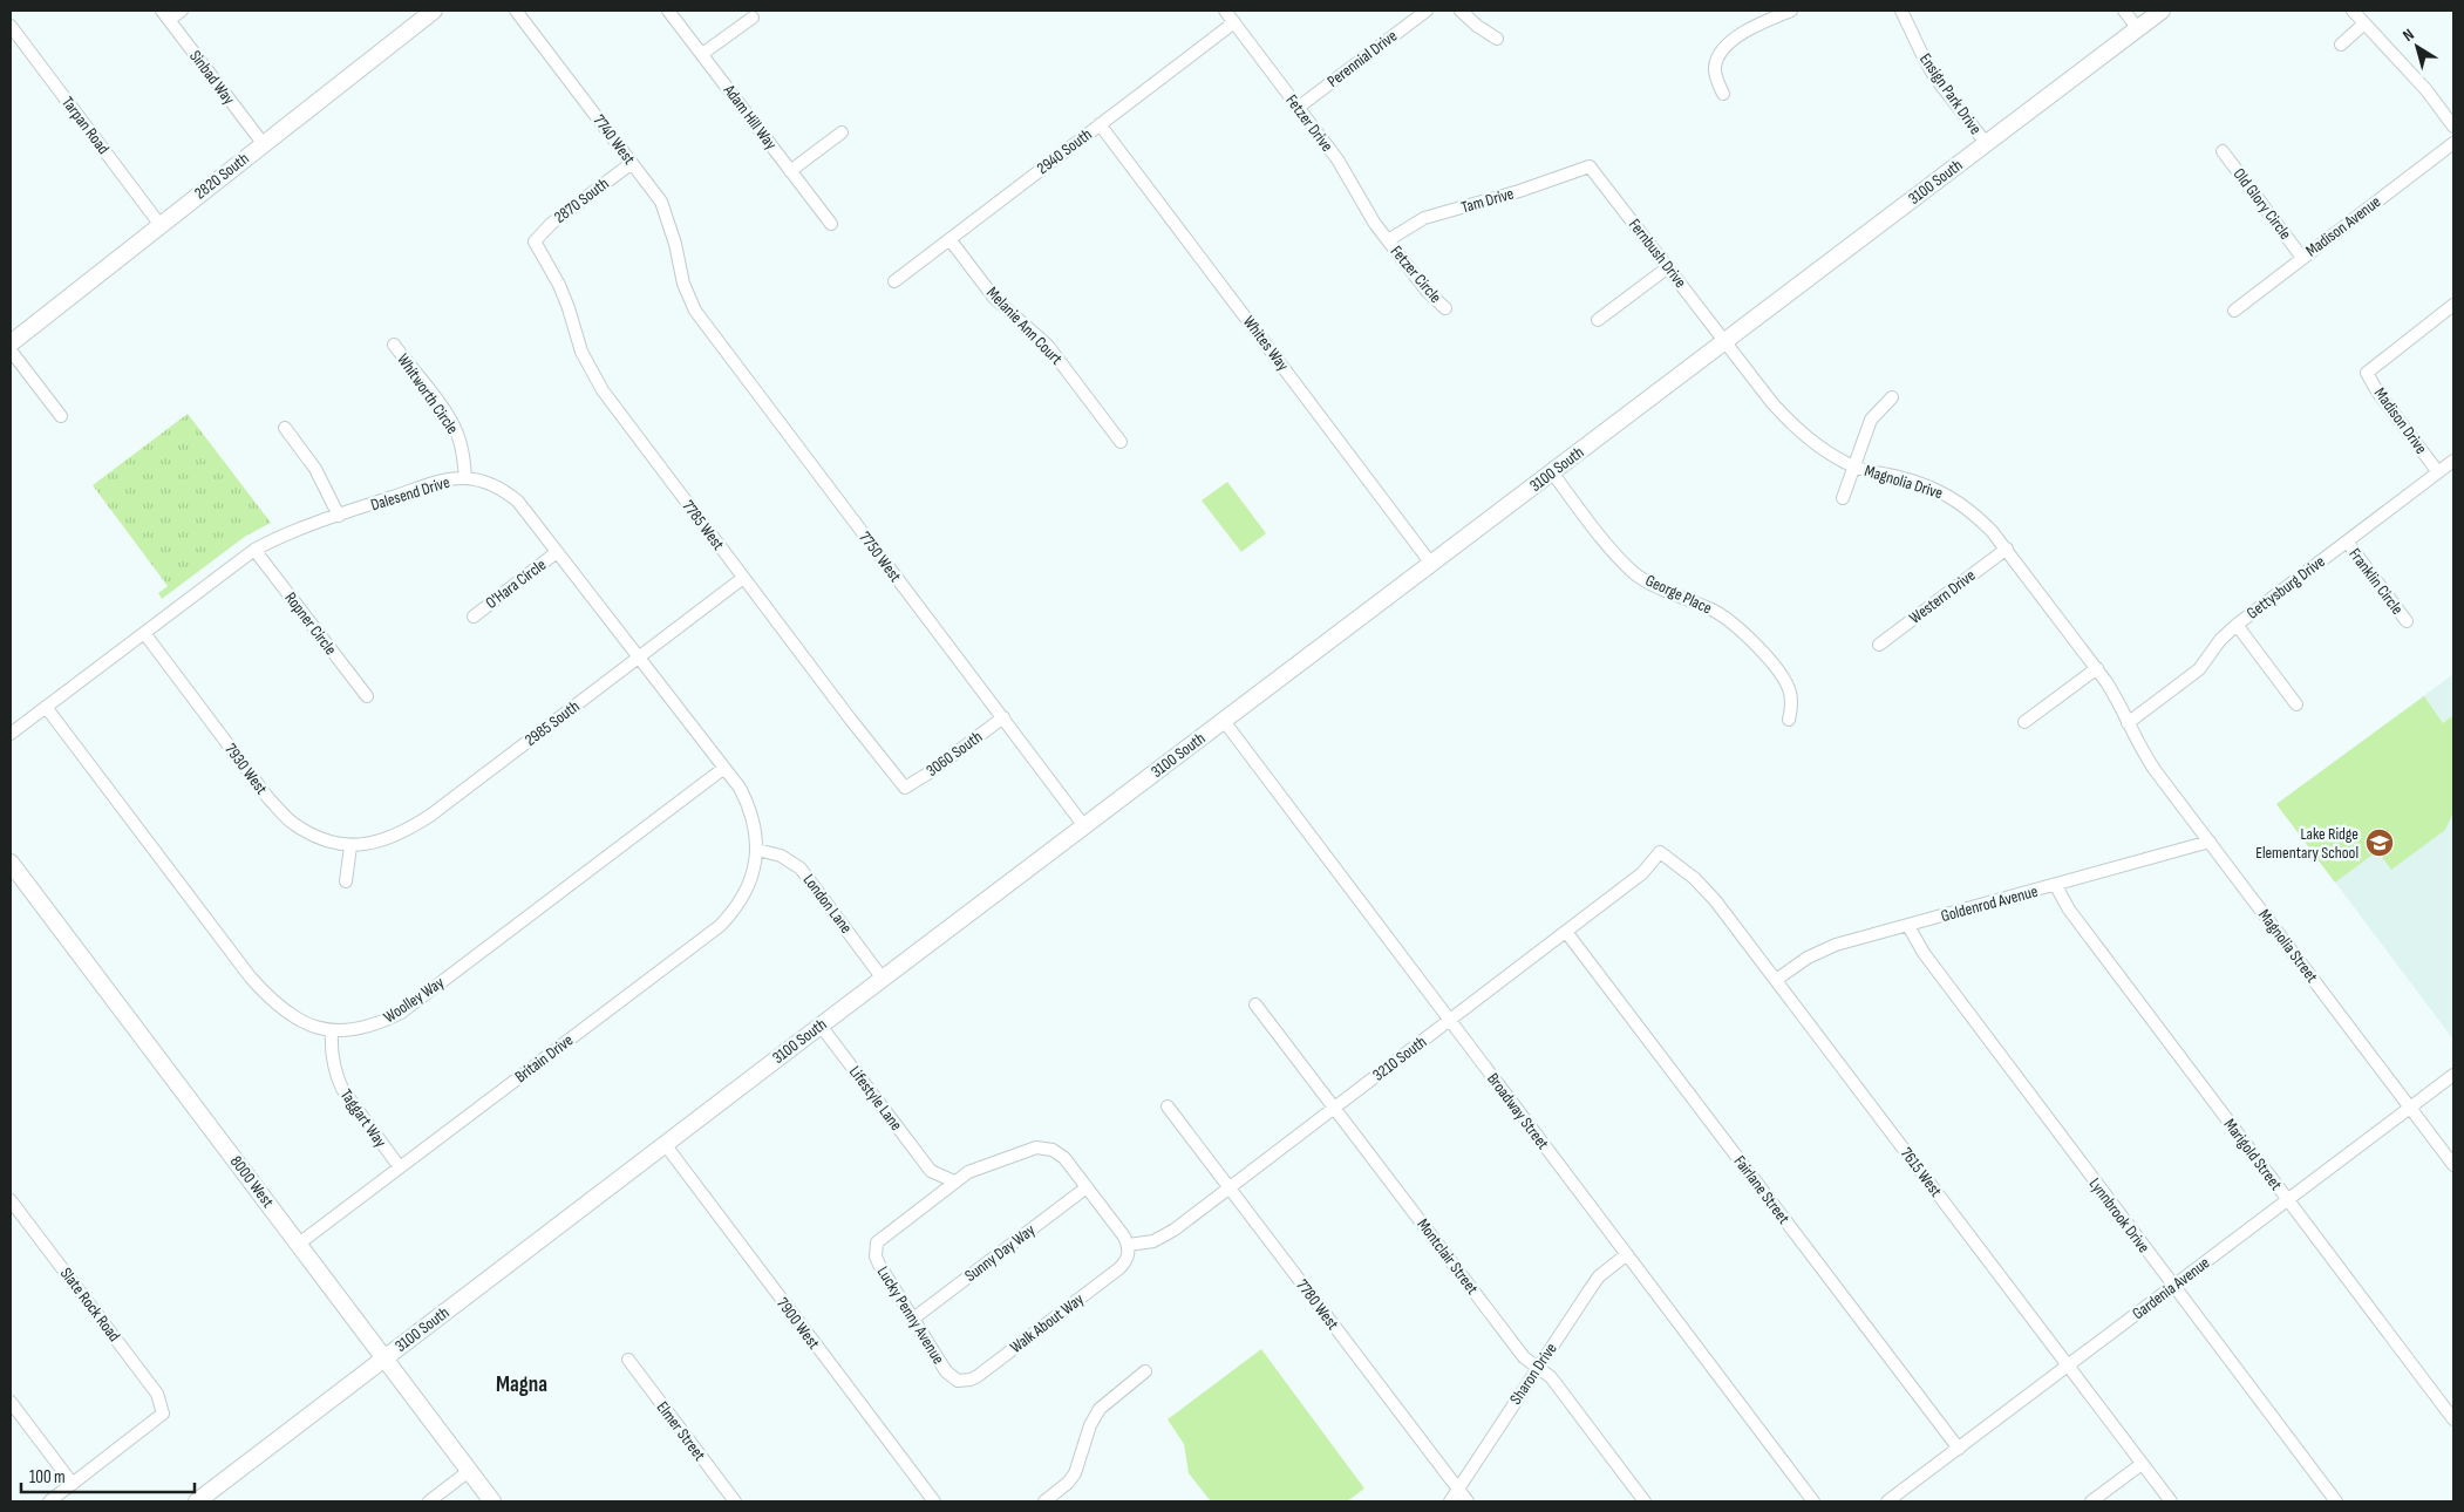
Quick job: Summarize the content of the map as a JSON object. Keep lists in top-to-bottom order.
{
  "streets": {
    "street": [
      "Perennial Drive",
      "Sinbad Way",
      "Ensign Park Drive",
      "Adam Hill Way",
      "Fetzer Drive",
      "Tarpan Road",
      "7740 West",
      "2940 South",
      "2820 South",
      "3100 South",
      "2870 South",
      "Tam Drive",
      "Old Glory Circle",
      "Madison Avenue",
      "Fernbush Drive",
      "Fetzer Circle",
      "Melanie Ann Court",
      "Whites Way",
      "Whitworth Circle",
      "Madison Drive",
      "Magnolia Drive",
      "Dalesend Drive",
      "7785 West",
      "7750 West",
      "Franklin Circle",
      "O'Hara Circle",
      "Gettysburg Drive",
      "George Place",
      "Western Drive",
      "Ropner Circle",
      "2985 South",
      "3060 South",
      "7930 West",
      "London Lane",
      "Goldenrod Avenue",
      "Magnolia Street",
      "Woolley Way",
      "Britain Drive",
      "3210 South",
      "Lifestyle Lane",
      "Broadway Street",
      "Taggart Way",
      "Marigold Street",
      "7615 West",
      "8000 West",
      "Fairlane Street",
      "Lynnbrook Drive",
      "Sunny Day Way",
      "Montclair Street",
      "Gardenia Avenue",
      "Slate Rock Road",
      "7780 West",
      "Lucky Penny Avenue",
      "7900 West",
      "Walk About Way",
      "Sharon Drive",
      "Elmer Street"
    ]
  },
  "crossings": [
    ["Perennial Drive", "Fetzer Drive"],
    ["Sinbad Way", "2820 South"],
    ["Ensign Park Drive", "3100 South"],
    ["Fetzer Drive", "2940 South"],
    ["Fetzer Drive", "Tam Drive"],
    ["Fetzer Drive", "Fetzer Circle"],
    ["Tarpan Road", "2820 South"],
    ["7740 West", "2870 South"],
    ["7740 West", "7750 West"],
    ["2940 South", "Melanie Ann Court"],
    ["2940 South", "Whites Way"],
    ["3100 South", "Fernbush Drive"],
    ["3100 South", "Whites Way"],
    ["3100 South", "Magnolia Drive"],
    ["3100 South", "7750 West"],
    ["3100 South", "George Place"],
    ["3100 South", "London Lane"],
    ["3100 South", "Lifestyle Lane"],
    ["3100 South", "Broadway Street"],
    ["3100 South", "8000 West"],
    ["3100 South", "7900 West"],
    ["2870 South", "7785 West"],
    ["Tam Drive", "Fernbush Drive"],
    ["Tam Drive", "Fetzer Circle"],
    ["Old Glory Circle", "Madison Avenue"],
    ["Fernbush Drive", "Magnolia Drive"],
    ["Whitworth Circle", "Dalesend Drive"],
    ["Madison Drive", "Gettysburg Drive"],
    ["Magnolia Drive", "Gettysburg Drive"],
    ["Magnolia Drive", "Western Drive"],
    ["Magnolia Drive", "Magnolia Street"],
    ["Dalesend Drive", "O'Hara Circle"],
    ["Dalesend Drive", "Ropner Circle"],
    ["Dalesend Drive", "2985 South"],
    ["Dalesend Drive", "7930 West"],
    ["Dalesend Drive", "London Lane"],
    ["Dalesend Drive", "Woolley Way"],
    ["Dalesend Drive", "Britain Drive"],
    ["7785 West", "2985 South"],
    ["7785 West", "3060 South"],
    ["7750 West", "3060 South"],
    ["Franklin Circle", "Gettysburg Drive"],
    ["Gettysburg Drive", "Magnolia Street"],
    ["2985 South", "7930 West"],
    ["London Lane", "Britain Drive"],
    ["Goldenrod Avenue", "Magnolia Street"],
    ["Goldenrod Avenue", "Marigold Street"],
    ["Goldenrod Avenue", "7615 West"],
    ["Goldenrod Avenue", "Lynnbrook Drive"],
    ["Magnolia Street", "Gardenia Avenue"],
    ["Woolley Way", "Taggart Way"],
    ["Britain Drive", "Taggart Way"],
    ["Britain Drive", "8000 West"],
    ["3210 South", "Broadway Street"],
    ["3210 South", "7615 West"],
    ["3210 South", "Fairlane Street"],
    ["3210 South", "Montclair Street"],
    ["3210 South", "7780 West"],
    ["3210 South", "Walk About Way"],
    ["Broadway Street", "Sharon Drive"],
    ["Marigold Street", "Gardenia Avenue"],
    ["7615 West", "Gardenia Avenue"],
    ["Fairlane Street", "Gardenia Avenue"],
    ["Lynnbrook Drive", "Gardenia Avenue"],
    ["Sunny Day Way", "Lucky Penny Avenue"],
    ["Montclair Street", "Sharon Drive"],
    ["7780 West", "Sharon Drive"],
    ["Lucky Penny Avenue", "Walk About Way"]
  ],
  "districts": ["Magna"],
  "places": {
    "school or university": ["Lake Ridge Elementary School"]
  },
  "scale_bar": "100 m",
  "north": "top left"
}
